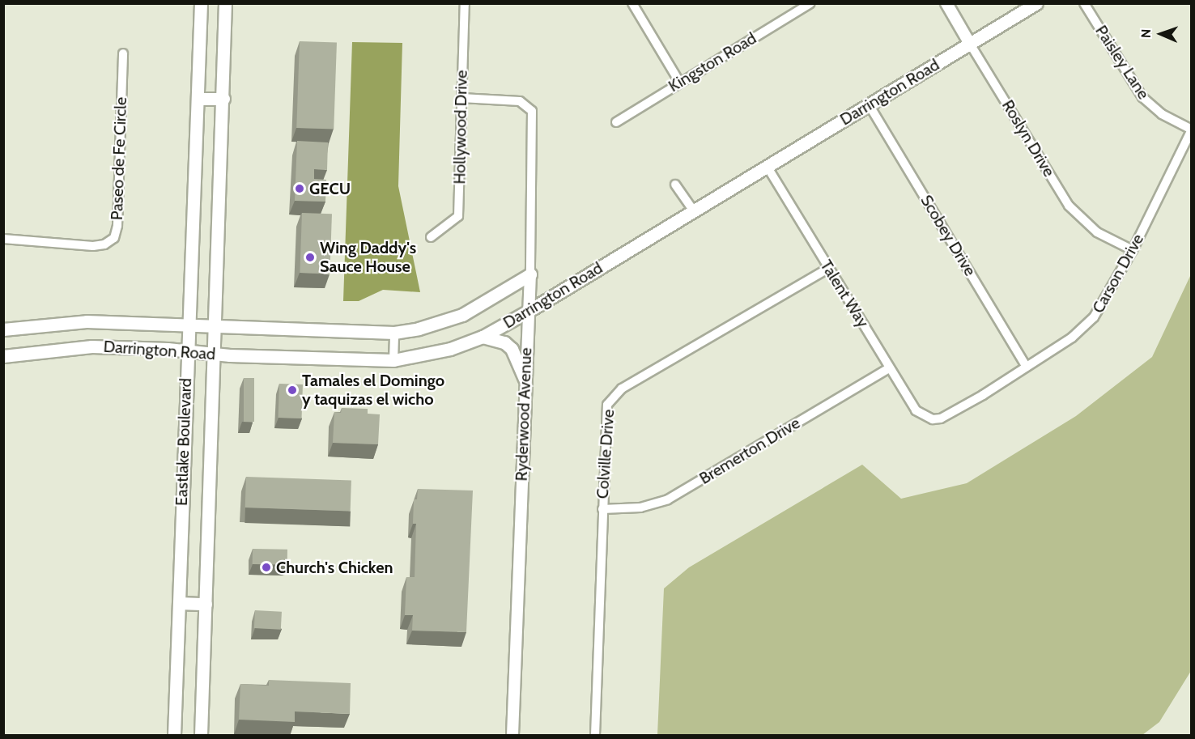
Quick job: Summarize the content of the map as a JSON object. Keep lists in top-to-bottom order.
{
  "streets": {
    "main road": ["Darrington Road", "Eastlake Boulevard"],
    "street": [
      "Kingston Road",
      "Paisley Lane",
      "Hollywood Drive",
      "Roslyn Drive",
      "Paseo de Fe Circle",
      "Scobey Drive",
      "Carson Drive",
      "Talent Way",
      "Ryderwood Avenue",
      "Bremerton Drive",
      "Colville Drive"
    ]
  },
  "crossings": [
    ["Paisley Lane", "Carson Drive"],
    ["Darrington Road", "Roslyn Drive"],
    ["Darrington Road", "Scobey Drive"],
    ["Darrington Road", "Talent Way"],
    ["Darrington Road", "Ryderwood Avenue"],
    ["Darrington Road", "Eastlake Boulevard"],
    ["Hollywood Drive", "Ryderwood Avenue"],
    ["Roslyn Drive", "Carson Drive"],
    ["Scobey Drive", "Carson Drive"],
    ["Carson Drive", "Talent Way"],
    ["Talent Way", "Bremerton Drive"],
    ["Talent Way", "Colville Drive"],
    ["Bremerton Drive", "Colville Drive"]
  ],
  "places": [
    "GECU",
    "Wing Daddy's Sauce House",
    "Tamales el Domingo y taquizas el wicho",
    "Church's Chicken"
  ],
  "north": "left"
}
